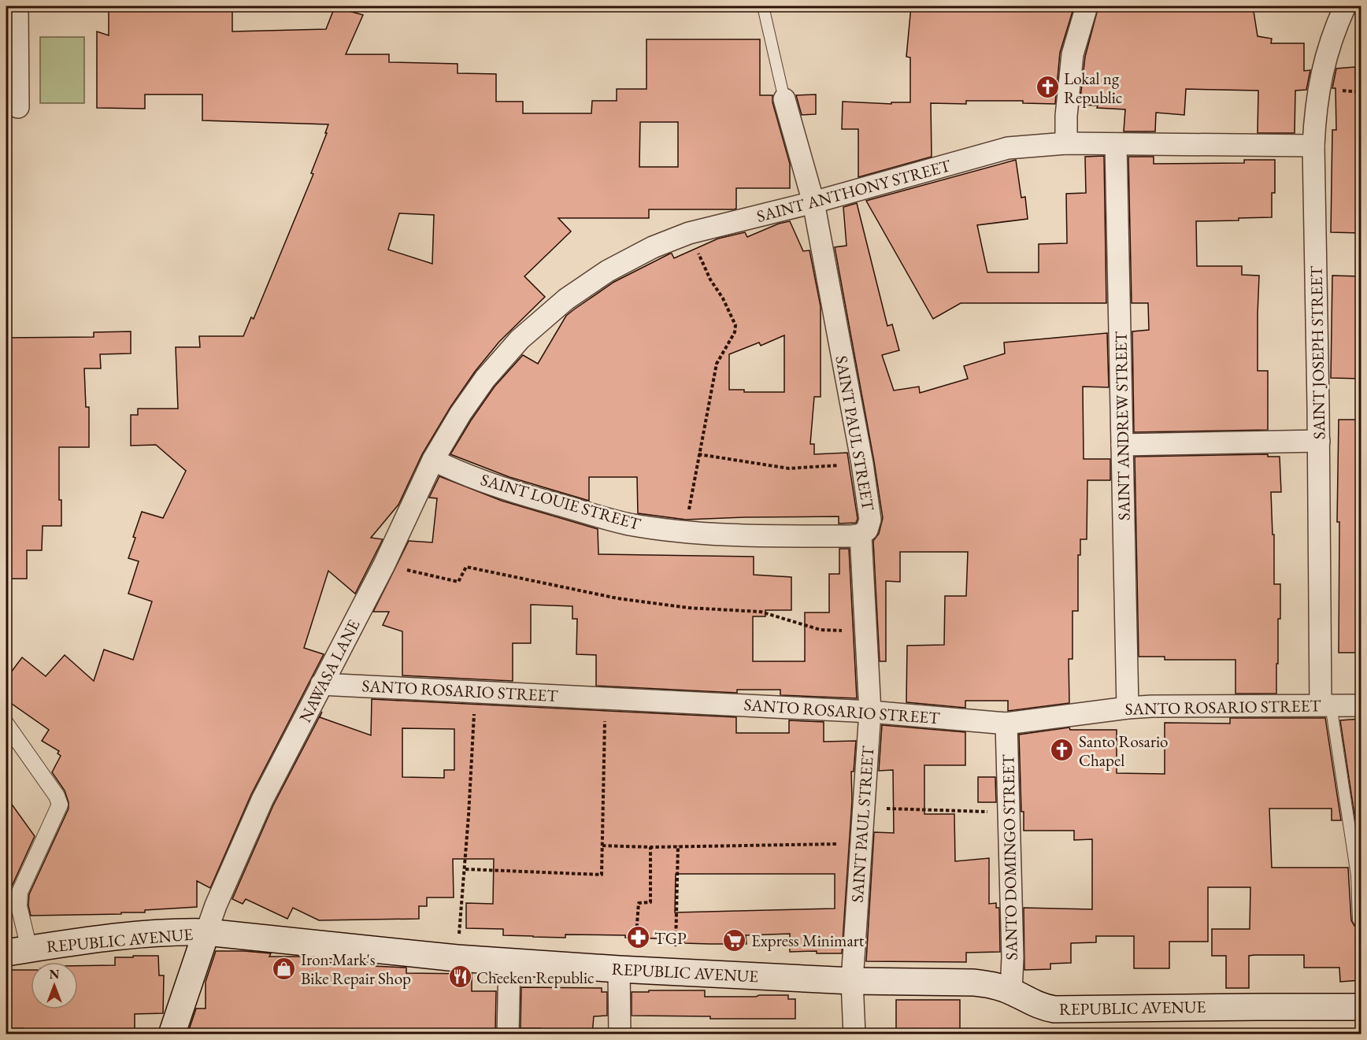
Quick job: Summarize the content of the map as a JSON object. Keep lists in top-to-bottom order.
{
  "streets": {
    "main road": ["REPUBLIC AVENUE"],
    "street": [
      "SAINT ANTHONY STREET",
      "SAINT JOSEPH STREET",
      "SAINT ANDREW STREET",
      "SAINT PAUL STREET",
      "SAINT LOUIE STREET",
      "NAWASA LANE",
      "SANTO ROSARIO STREET",
      "SANTO DOMINGO STREET"
    ]
  },
  "crossings": [
    ["SAINT ANTHONY STREET", "SAINT JOSEPH STREET"],
    ["SAINT ANTHONY STREET", "SAINT ANDREW STREET"],
    ["SAINT ANTHONY STREET", "SAINT PAUL STREET"],
    ["SAINT ANTHONY STREET", "NAWASA LANE"],
    ["SAINT JOSEPH STREET", "SANTO ROSARIO STREET"],
    ["SAINT ANDREW STREET", "SANTO ROSARIO STREET"],
    ["SAINT PAUL STREET", "SAINT LOUIE STREET"],
    ["SAINT PAUL STREET", "SANTO ROSARIO STREET"],
    ["SAINT PAUL STREET", "REPUBLIC AVENUE"],
    ["SAINT LOUIE STREET", "NAWASA LANE"],
    ["NAWASA LANE", "SANTO ROSARIO STREET"],
    ["NAWASA LANE", "REPUBLIC AVENUE"],
    ["SANTO ROSARIO STREET", "SANTO DOMINGO STREET"],
    ["SANTO DOMINGO STREET", "REPUBLIC AVENUE"]
  ],
  "places": {
    "church": ["Lokal ng Republic", "Santo Rosario Chapel"],
    "pharmacy": ["TGP"],
    "supermarket": ["Express Minimart"],
    "shop": ["Iron Mark's Bike Repair Shop"],
    "restaurant": ["Cheeken Republic"]
  },
  "north": "top"
}
